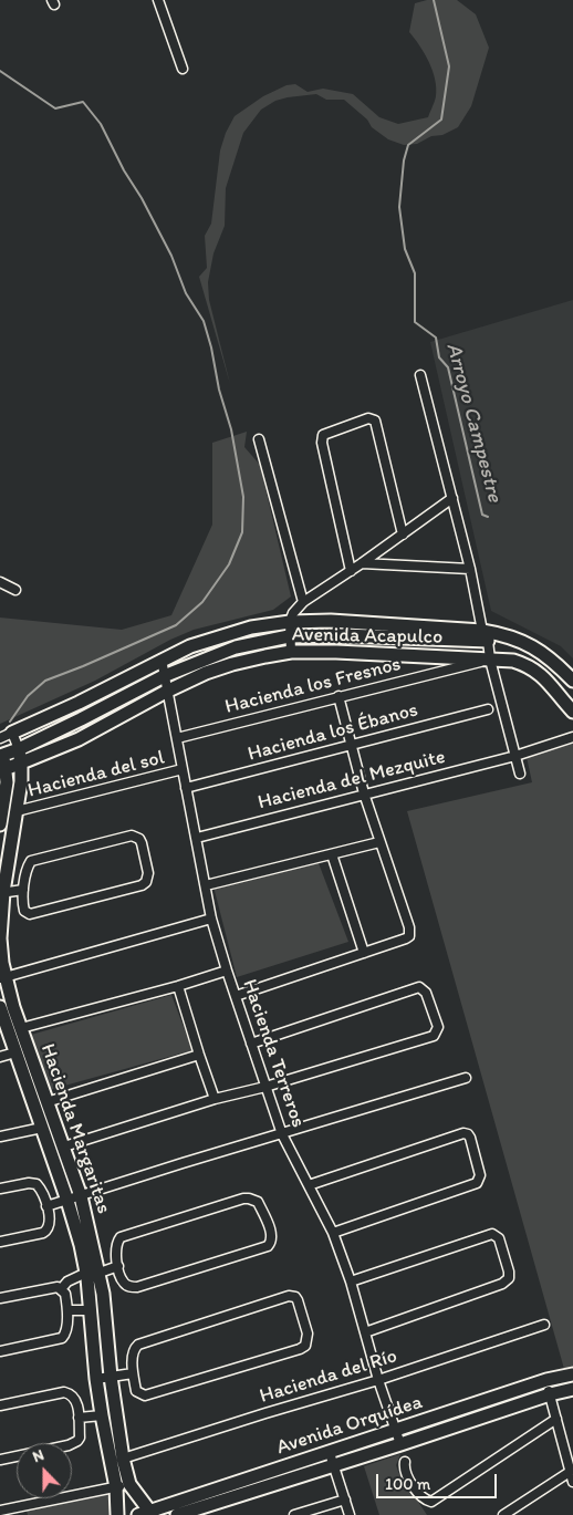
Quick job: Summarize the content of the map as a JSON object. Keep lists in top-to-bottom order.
{
  "streets": {
    "street": [
      "Avenida Acapulco",
      "Hacienda los Fresnos",
      "Hacienda los Ébanos",
      "Hacienda del sol",
      "Hacienda del Mezquite",
      "Hacienda Terreros",
      "Hacienda Margaritas",
      "Hacienda del Río",
      "Avenida Orquídea"
    ]
  },
  "crossings": [
    ["Avenida Acapulco", "Hacienda los Fresnos"],
    ["Avenida Acapulco", "Hacienda Terreros"],
    ["Avenida Acapulco", "Hacienda Margaritas"],
    ["Hacienda los Fresnos", "Hacienda Terreros"],
    ["Hacienda los Ébanos", "Hacienda Terreros"],
    ["Hacienda del sol", "Hacienda Terreros"],
    ["Hacienda del sol", "Hacienda Margaritas"],
    ["Hacienda del Mezquite", "Hacienda Terreros"],
    ["Hacienda Terreros", "Hacienda del Río"],
    ["Hacienda Terreros", "Avenida Orquídea"],
    ["Hacienda Margaritas", "Hacienda del Río"],
    ["Hacienda Margaritas", "Avenida Orquídea"]
  ],
  "water": ["Arroyo Campestre"],
  "scale_bar": "100 m",
  "north": "top"
}
